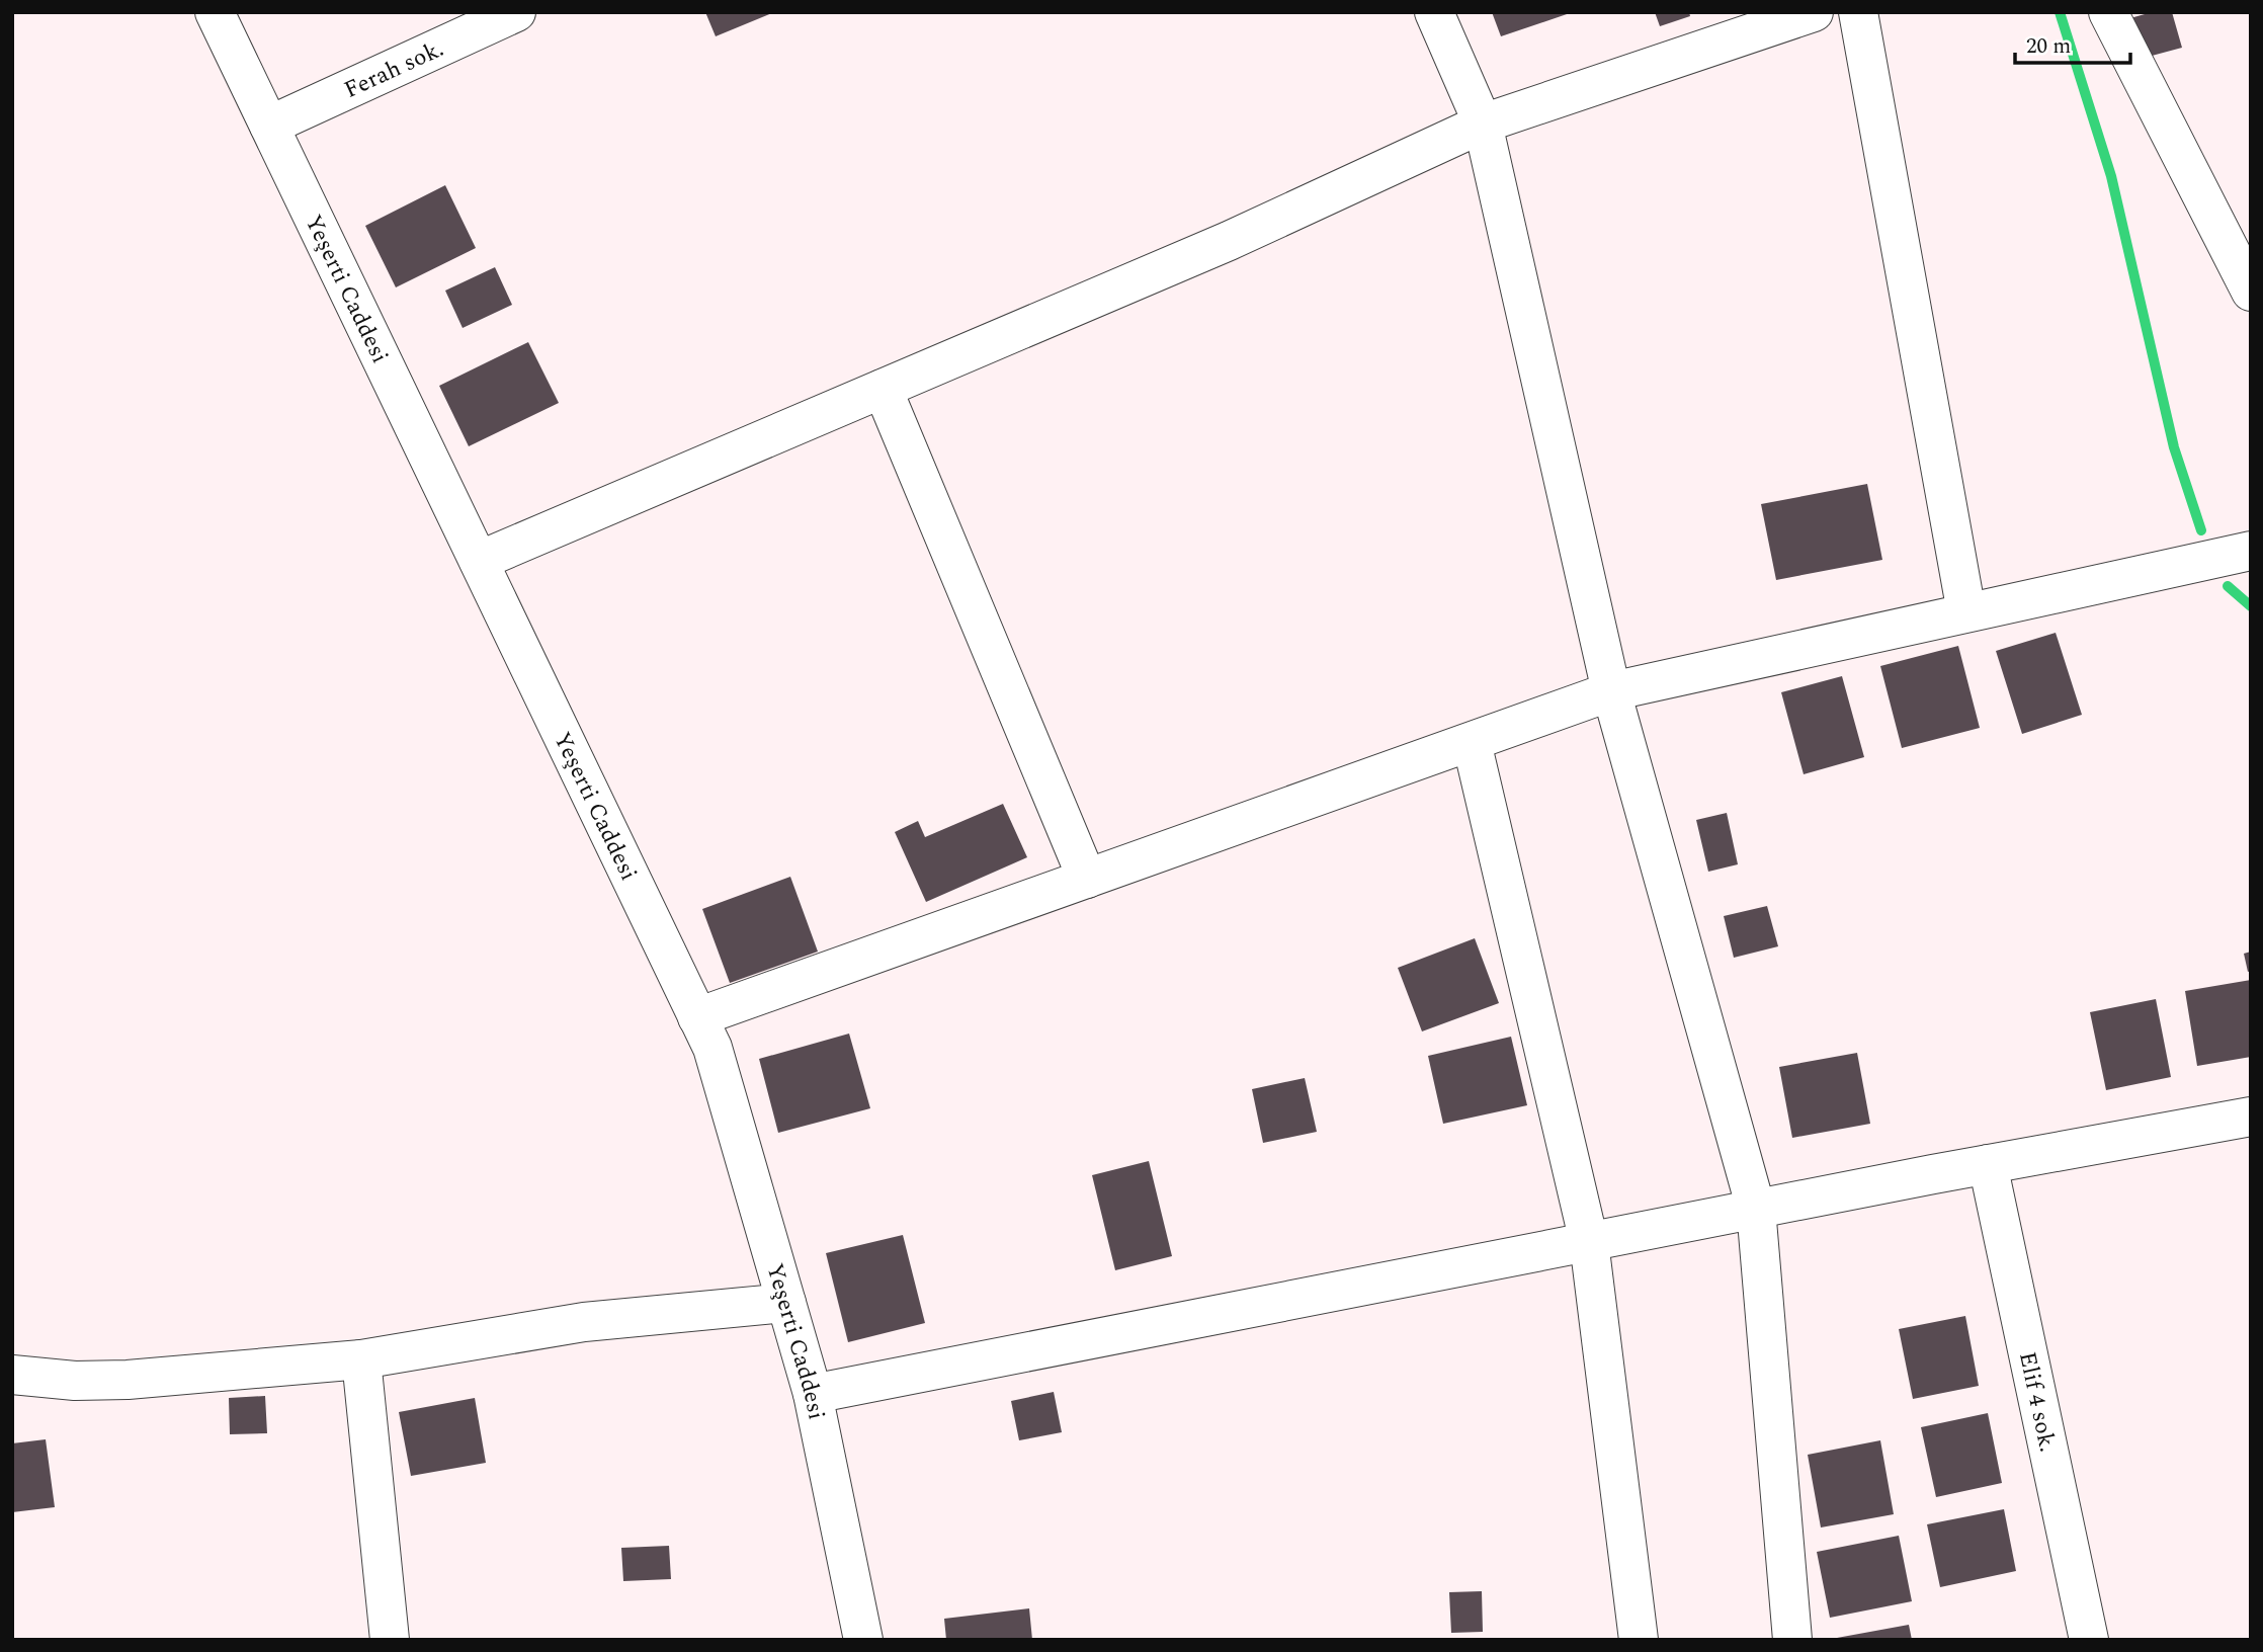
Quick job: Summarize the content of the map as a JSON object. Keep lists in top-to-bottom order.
{
  "streets": {
    "street": ["Ferah sok.", "Yeşerti Caddesi", "Elif 4 sok."]
  },
  "crossings": [
    ["Ferah sok.", "Yeşerti Caddesi"]
  ],
  "scale_bar": "20 m"
}
